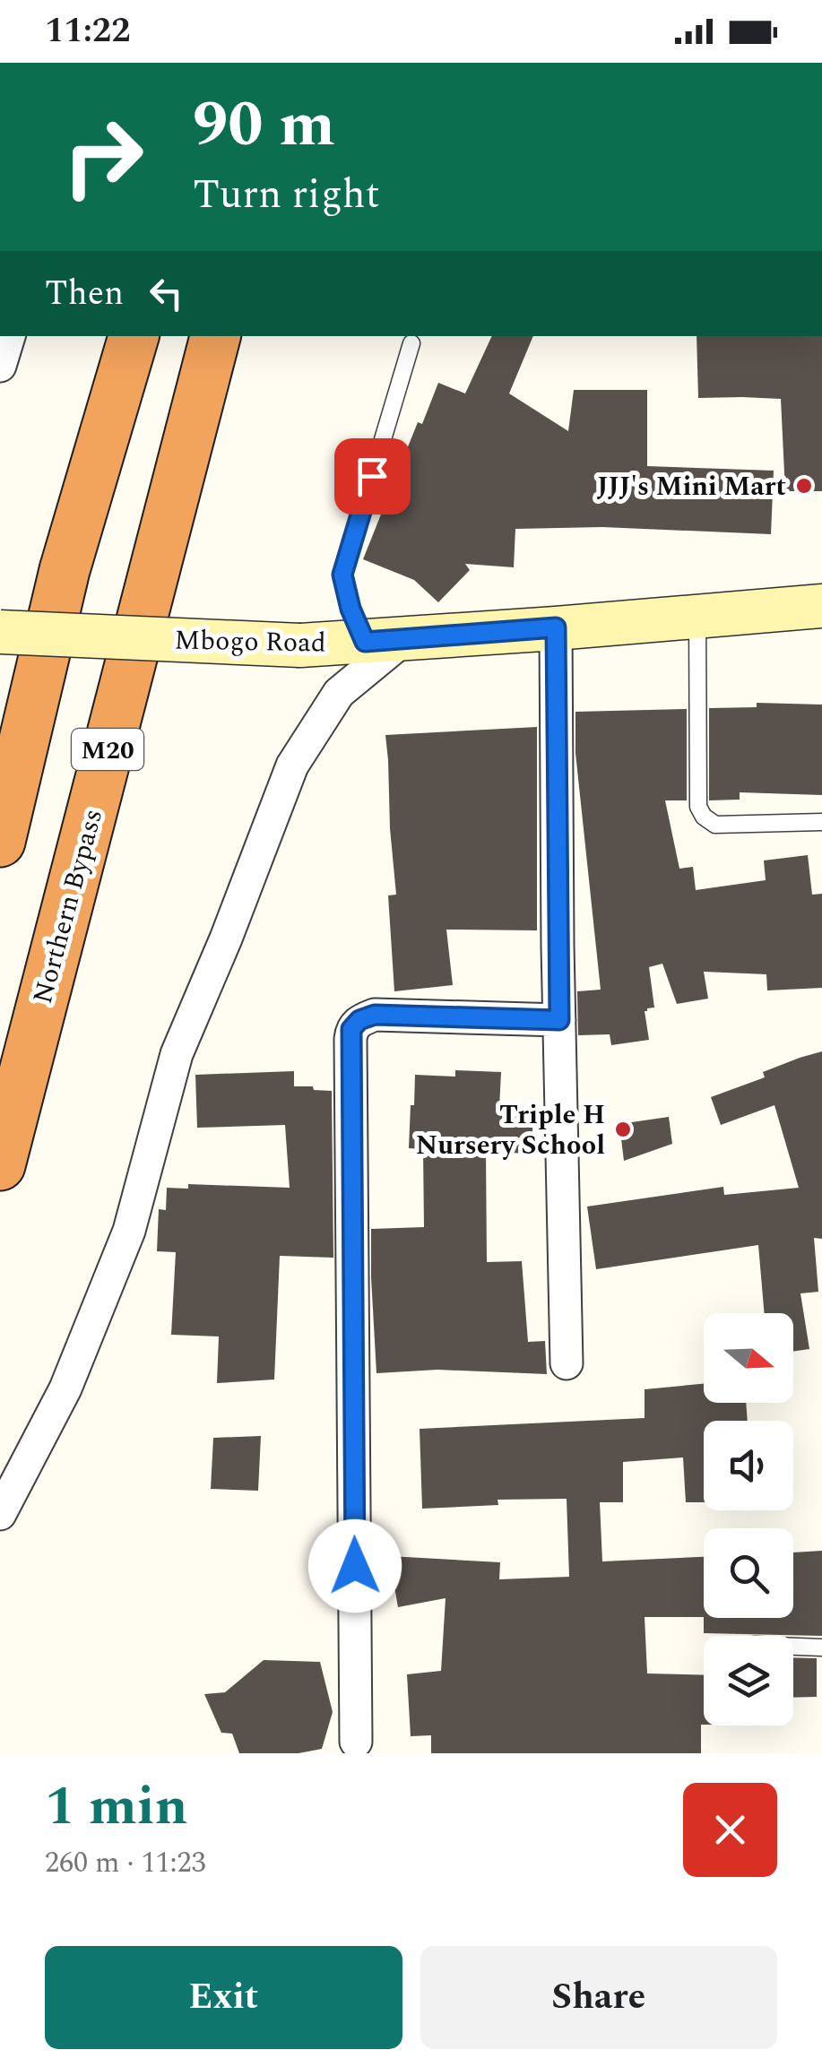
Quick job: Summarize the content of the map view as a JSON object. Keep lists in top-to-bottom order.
{
  "streets": {
    "highway": ["M20", "Northern Bypass"],
    "main road": ["Mbogo Road"]
  },
  "places": ["JJJ's Mini Mart", "Triple H Nursery School"],
  "north": "right",
  "page": {
    "status": "11:22",
    "turn": ["90 m", "Turn right"],
    "then": "Then",
    "heading": ["1 min", "260 m · 11:23"],
    "buttons": ["Exit", "Share"]
  }
}
